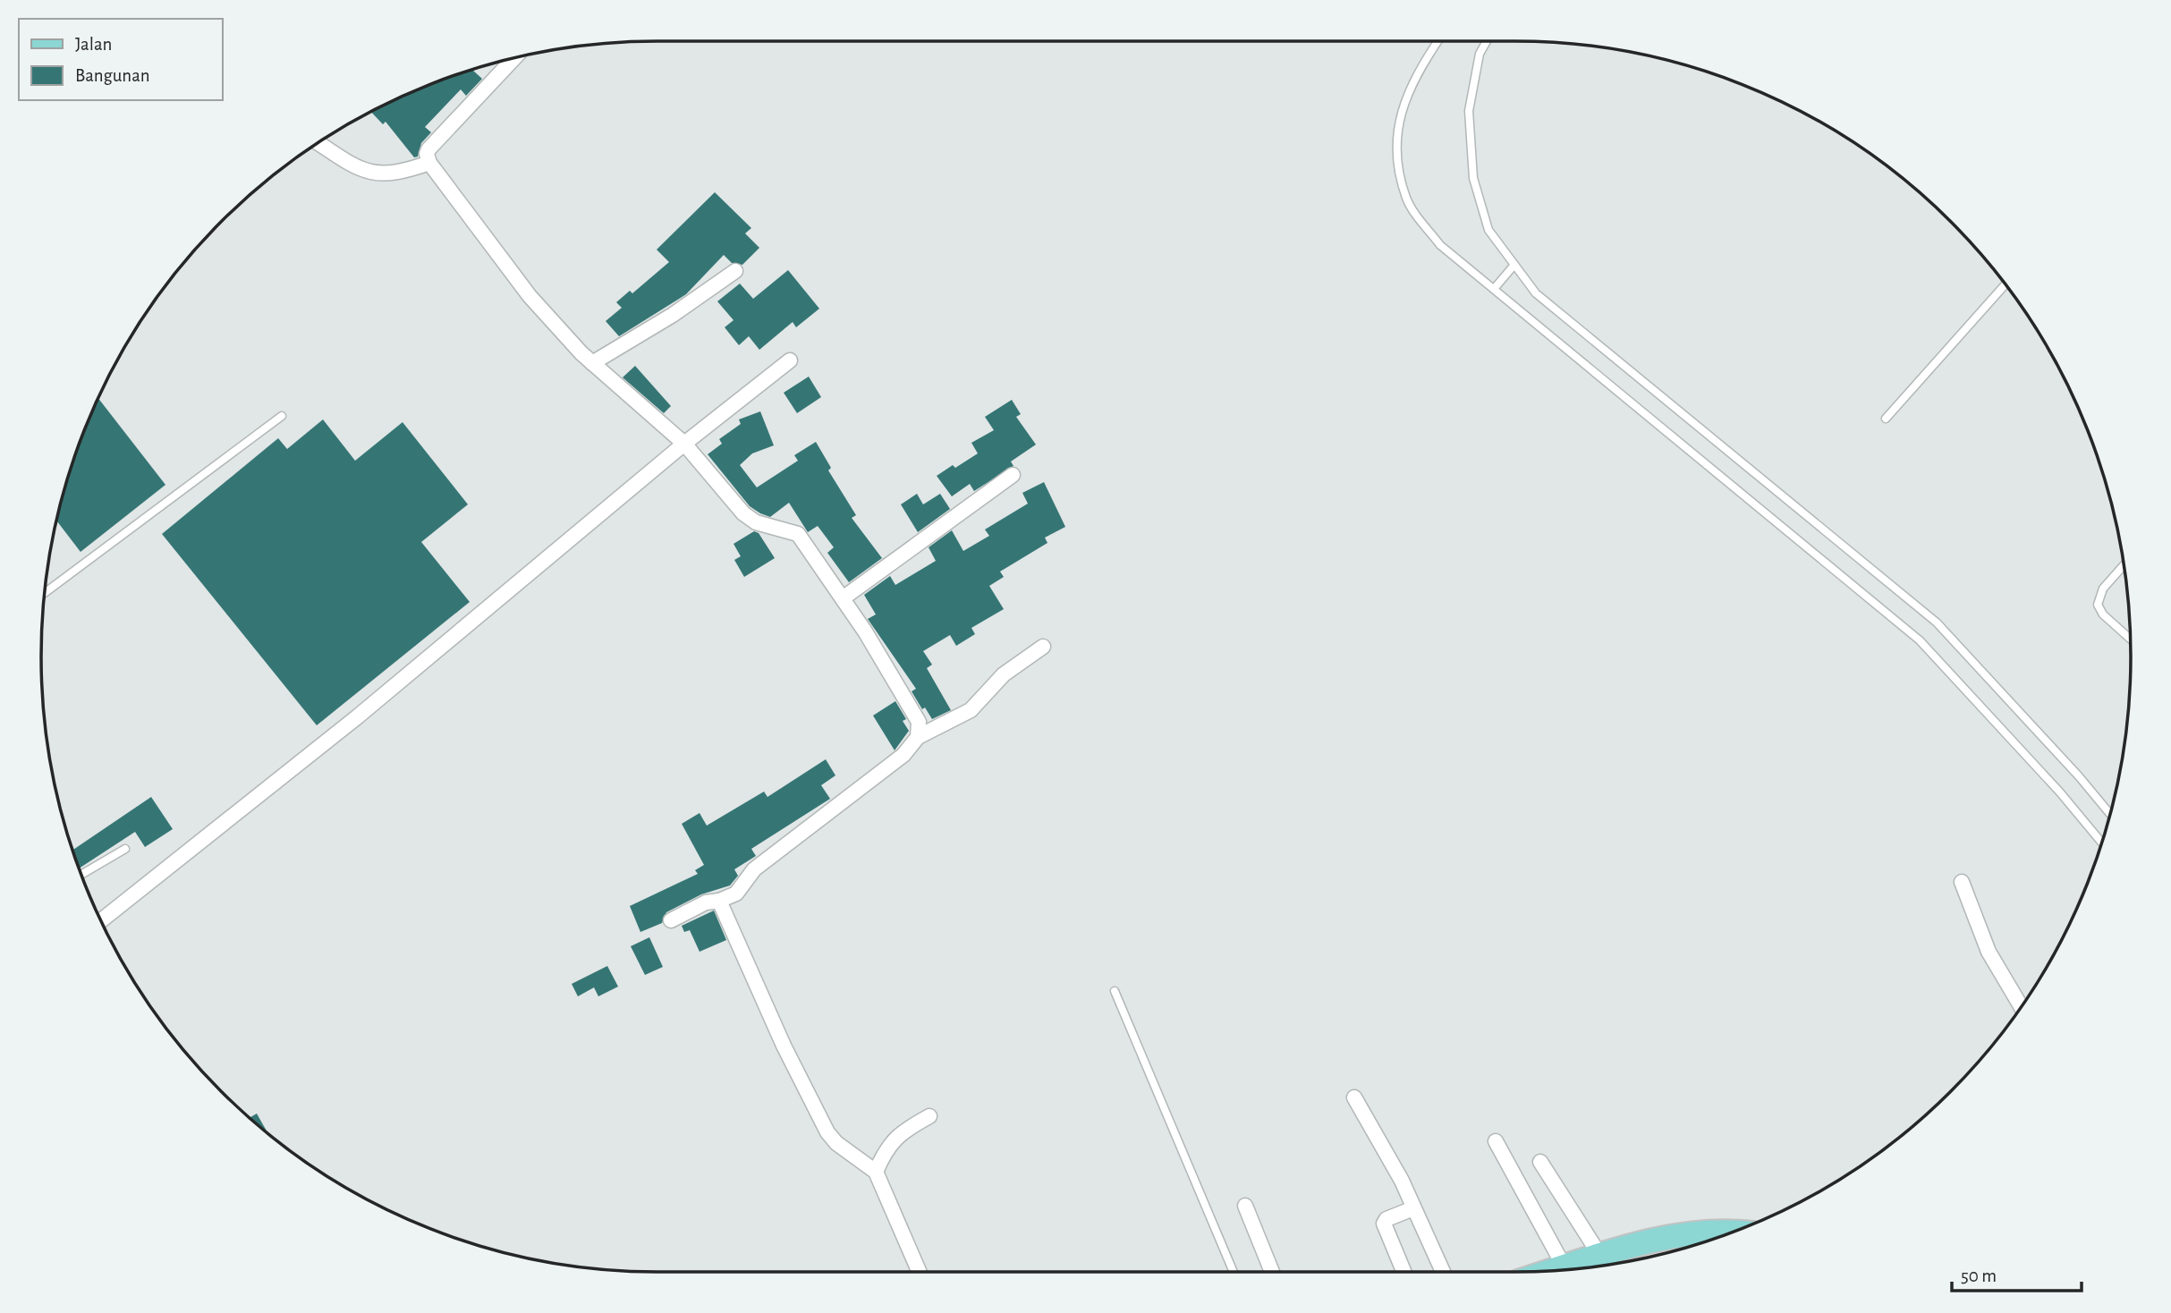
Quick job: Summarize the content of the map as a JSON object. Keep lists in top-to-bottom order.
{
  "legend": ["Jalan", "Bangunan"],
  "scale_bar": "50 m"
}
